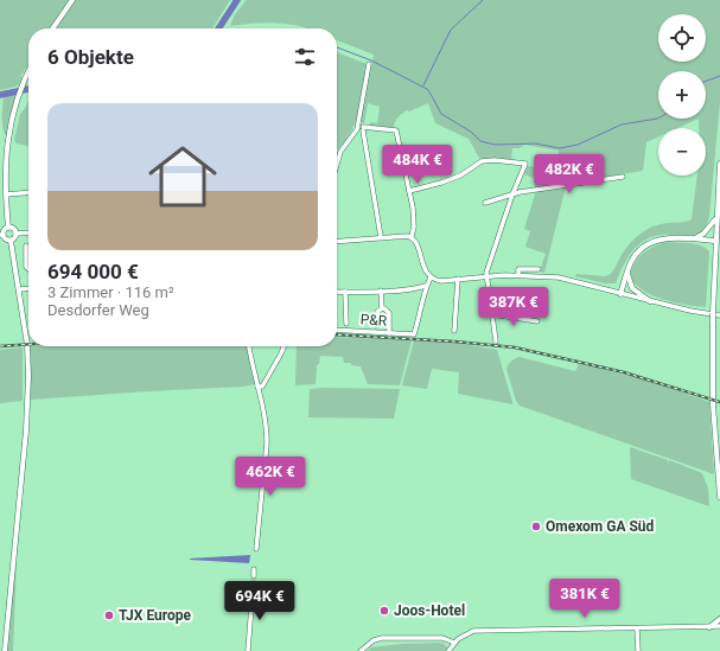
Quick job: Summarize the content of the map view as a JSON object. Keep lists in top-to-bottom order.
{
  "streets": {
    "street": ["P&R"]
  },
  "places": ["Omexom GA Süd", "Joos-Hotel", "TJX Europe"],
  "page": {
    "map_buttons": ["+", "−"],
    "heading": "6 Objekte",
    "list": [
      {
        "name": "694 000 €",
        "note": "3 Zimmer · 116 m² · Desdorfer Weg"
      }
    ],
    "price": [
      "484K €",
      "482K €",
      "387K €",
      "462K €",
      "381K €",
      "694K €"
    ]
  }
}
